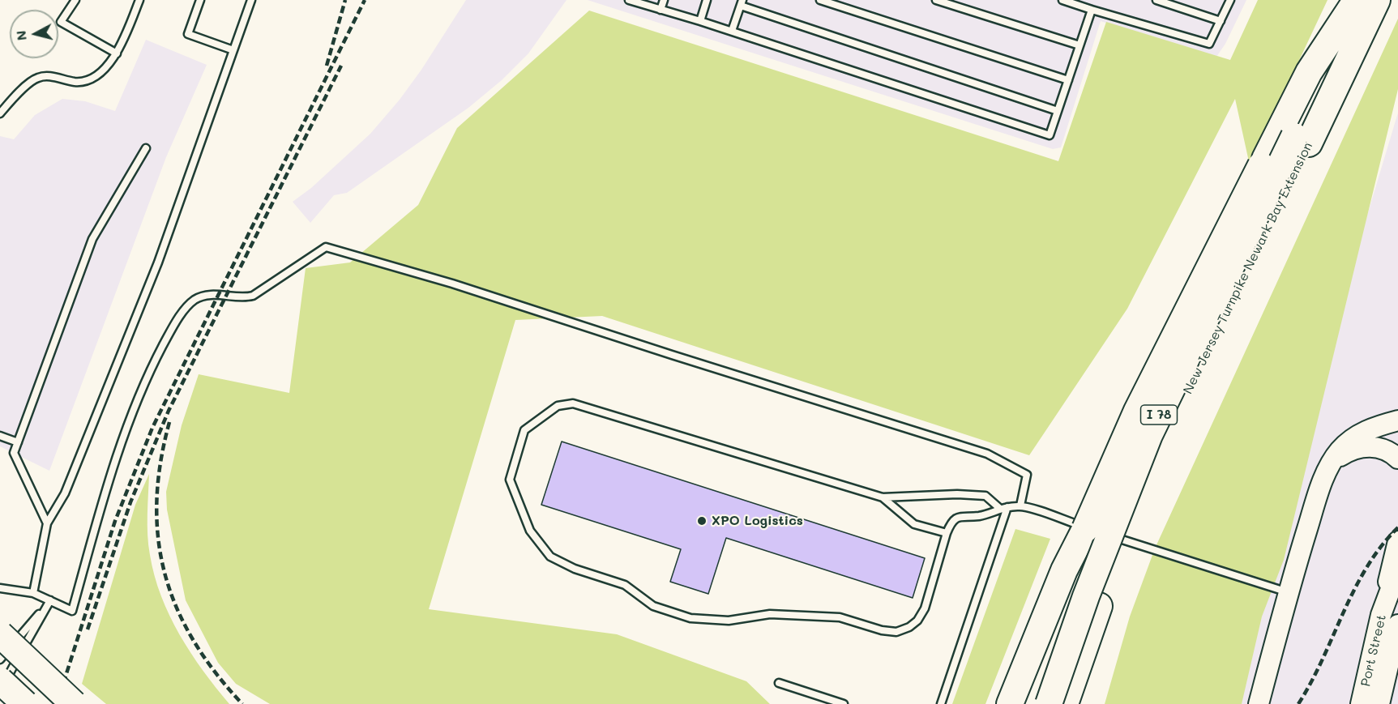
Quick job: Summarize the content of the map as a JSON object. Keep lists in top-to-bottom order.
{
  "streets": {
    "highway": ["New Jersey Turnpike Newark Bay Extension", "I 78"],
    "main road": ["Port Street"]
  },
  "places": ["XPO Logistics"],
  "north": "left"
}
